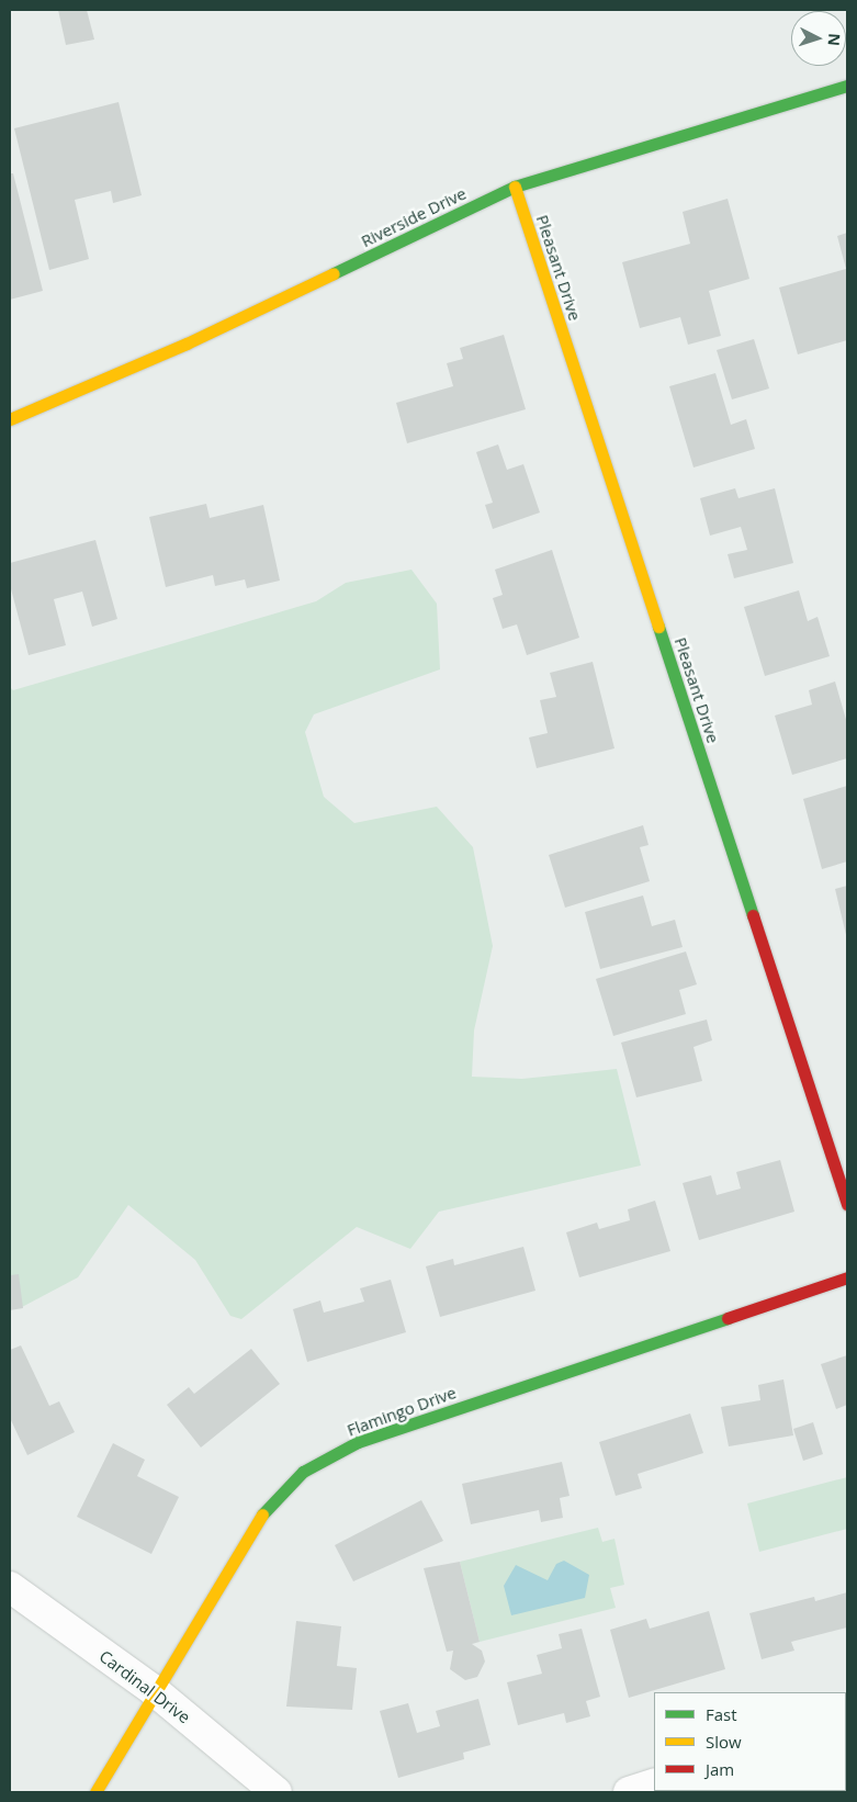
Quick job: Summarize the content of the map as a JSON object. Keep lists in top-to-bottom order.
{
  "streets": {
    "street": [
      "Riverside Drive",
      "Pleasant Drive",
      "Flamingo Drive",
      "Cardinal Drive"
    ]
  },
  "crossings": [
    ["Riverside Drive", "Pleasant Drive"],
    ["Flamingo Drive", "Cardinal Drive"]
  ],
  "legend": ["Fast", "Slow", "Jam"],
  "north": "right"
}
